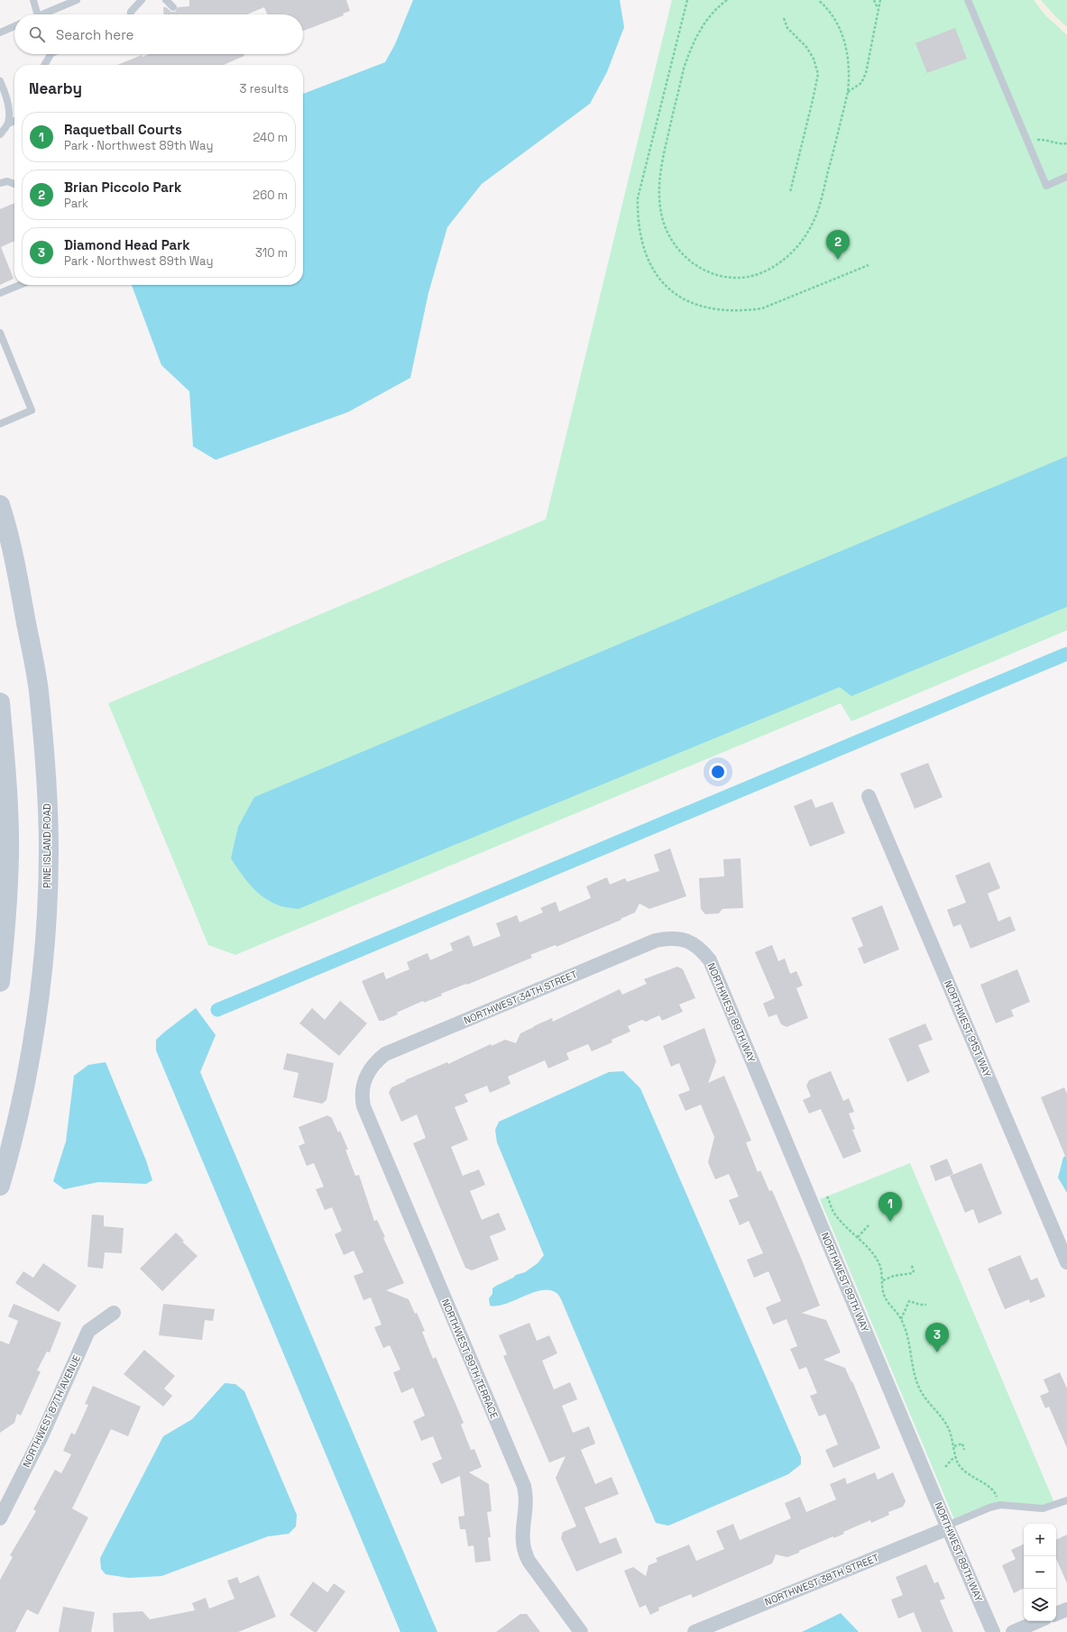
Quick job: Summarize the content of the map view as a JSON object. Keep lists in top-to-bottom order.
{
  "streets": {
    "main road": ["PINE ISLAND ROAD"],
    "street": [
      "NORTHWEST 34TH STREET",
      "NORTHWEST 89TH WAY",
      "NORTHWEST 91ST WAY",
      "NORTHWEST 89TH TERRACE",
      "NORTHWEST 87TH AVENUE",
      "NORTHWEST 38TH STREET"
    ]
  },
  "crossings": [
    ["NORTHWEST 34TH STREET", "NORTHWEST 89TH WAY"],
    ["NORTHWEST 34TH STREET", "NORTHWEST 89TH TERRACE"],
    ["NORTHWEST 89TH WAY", "NORTHWEST 38TH STREET"]
  ],
  "page": {
    "search": "Search here",
    "heading": ["Nearby", "3 results"],
    "list": [
      {
        "mark": "1",
        "name": "Raquetball Courts",
        "note": "Park · Northwest 89th Way",
        "value": "240 m"
      },
      {
        "mark": "2",
        "name": "Brian Piccolo Park",
        "note": "Park",
        "value": "260 m"
      },
      {
        "mark": "3",
        "name": "Diamond Head Park",
        "note": "Park · Northwest 89th Way",
        "value": "310 m"
      }
    ],
    "pins": ["2", "1", "3"],
    "map_buttons": ["+", "−"]
  }
}
